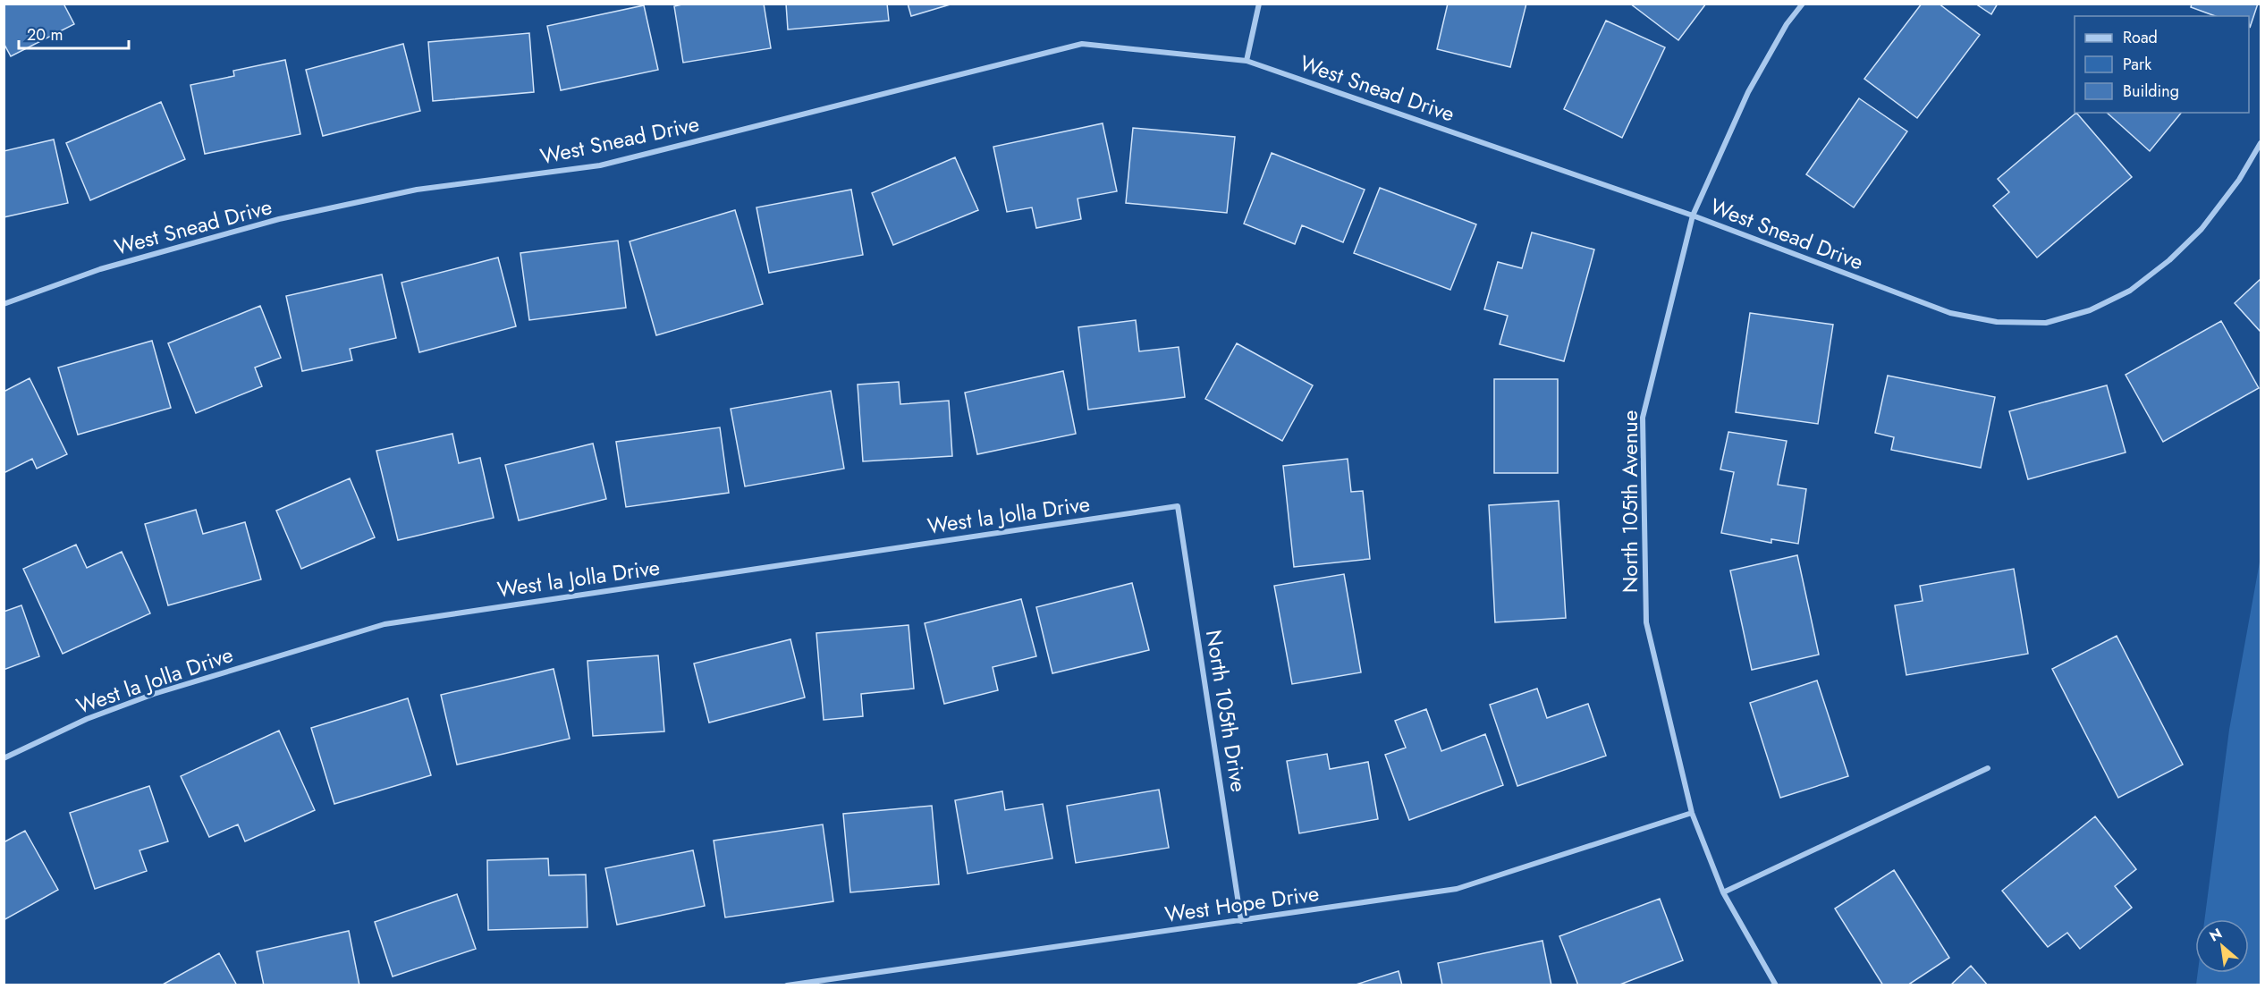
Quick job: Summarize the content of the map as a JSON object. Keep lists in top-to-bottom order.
{
  "streets": {
    "street": [
      "West Snead Drive",
      "North 105th Avenue",
      "West la Jolla Drive",
      "North 105th Drive",
      "West Hope Drive"
    ]
  },
  "crossings": [
    ["West Snead Drive", "North 105th Avenue"],
    ["North 105th Avenue", "West Hope Drive"],
    ["West la Jolla Drive", "North 105th Drive"],
    ["North 105th Drive", "West Hope Drive"]
  ],
  "legend": ["Road", "Park", "Building"],
  "scale_bar": "20 m",
  "north": "top left"
}
